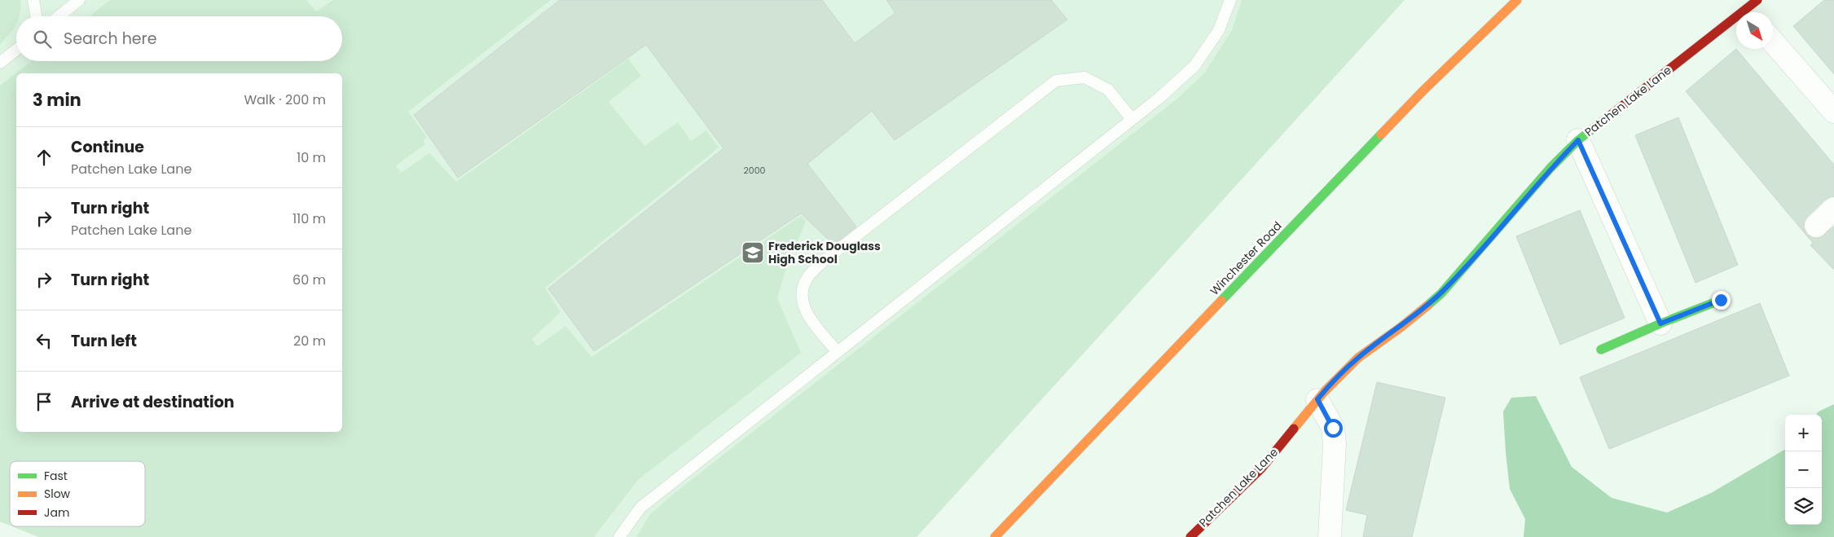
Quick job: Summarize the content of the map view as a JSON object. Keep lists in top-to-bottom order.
{
  "streets": {
    "main road": ["Patchen Lake Lane", "Winchester Road"]
  },
  "places": {
    "school or university": ["Frederick Douglass High School"]
  },
  "house_numbers": ["2000"],
  "legend": ["Fast", "Slow", "Jam"],
  "north": "bottom right",
  "page": {
    "search": "Search here",
    "heading": ["3 min", "Walk · 200 m"],
    "list": [
      ["Continue", "Patchen Lake Lane", "10 m"],
      ["Turn right", "Patchen Lake Lane", "110 m"],
      ["Turn right", "60 m"],
      ["Turn left", "20 m"],
      "Arrive at destination"
    ],
    "map_buttons": ["+", "−"]
  }
}
